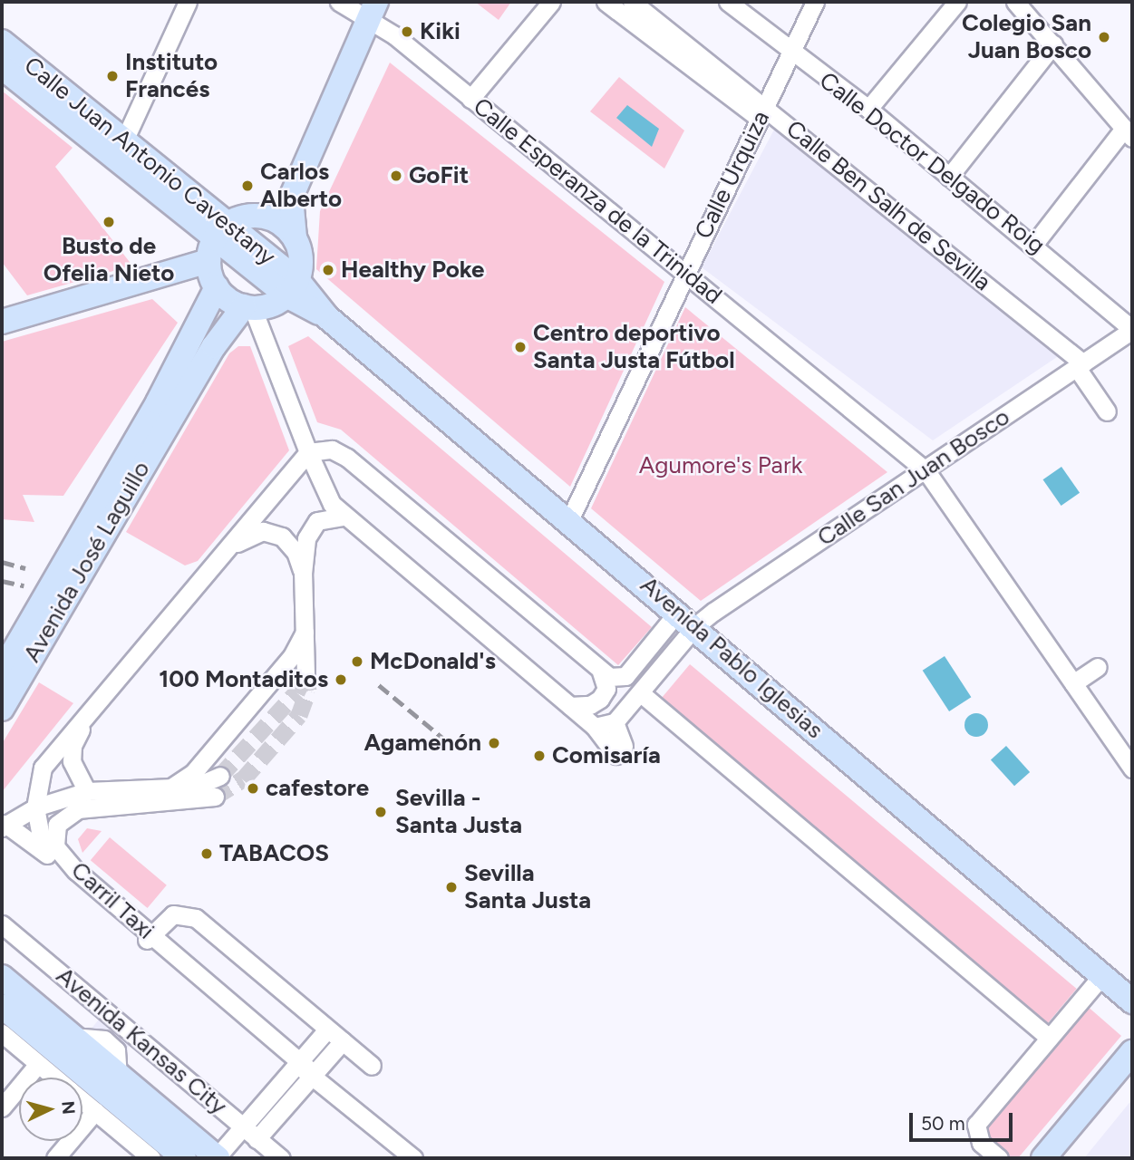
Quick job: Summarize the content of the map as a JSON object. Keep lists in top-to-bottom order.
{
  "streets": {
    "main road": [
      "Calle Juan Antonio Cavestany",
      "Avenida José Laguillo",
      "Avenida Pablo Iglesias",
      "Avenida Kansas City"
    ],
    "street": [
      "Calle Doctor Delgado Roig",
      "Calle Urquiza",
      "Calle Esperanza de la Trinidad",
      "Calle Ben Salh de Sevilla",
      "Calle San Juan Bosco",
      "Carril Taxi"
    ]
  },
  "crossings": [
    ["Calle Juan Antonio Cavestany", "Avenida Pablo Iglesias"],
    ["Calle Doctor Delgado Roig", "Calle Urquiza"],
    ["Calle Doctor Delgado Roig", "Calle San Juan Bosco"],
    ["Calle Urquiza", "Calle Esperanza de la Trinidad"],
    ["Calle Urquiza", "Calle Ben Salh de Sevilla"],
    ["Calle Urquiza", "Avenida Pablo Iglesias"],
    ["Calle Esperanza de la Trinidad", "Calle San Juan Bosco"],
    ["Calle Ben Salh de Sevilla", "Calle San Juan Bosco"],
    ["Calle San Juan Bosco", "Avenida Pablo Iglesias"]
  ],
  "parks": ["Agumore's Park"],
  "places": [
    "Kiki",
    "Colegio San Juan Bosco",
    "Instituto Francés",
    "GoFit",
    "Carlos Alberto",
    "Busto de Ofelia Nieto",
    "Healthy Poke",
    "Centro deportivo Santa Justa Fútbol",
    "McDonald's",
    "100 Montaditos",
    "Agamenón",
    "Comisaría",
    "cafestore",
    "Sevilla - Santa Justa",
    "TABACOS",
    "Sevilla Santa Justa"
  ],
  "scale_bar": "50 m",
  "north": "right"
}
